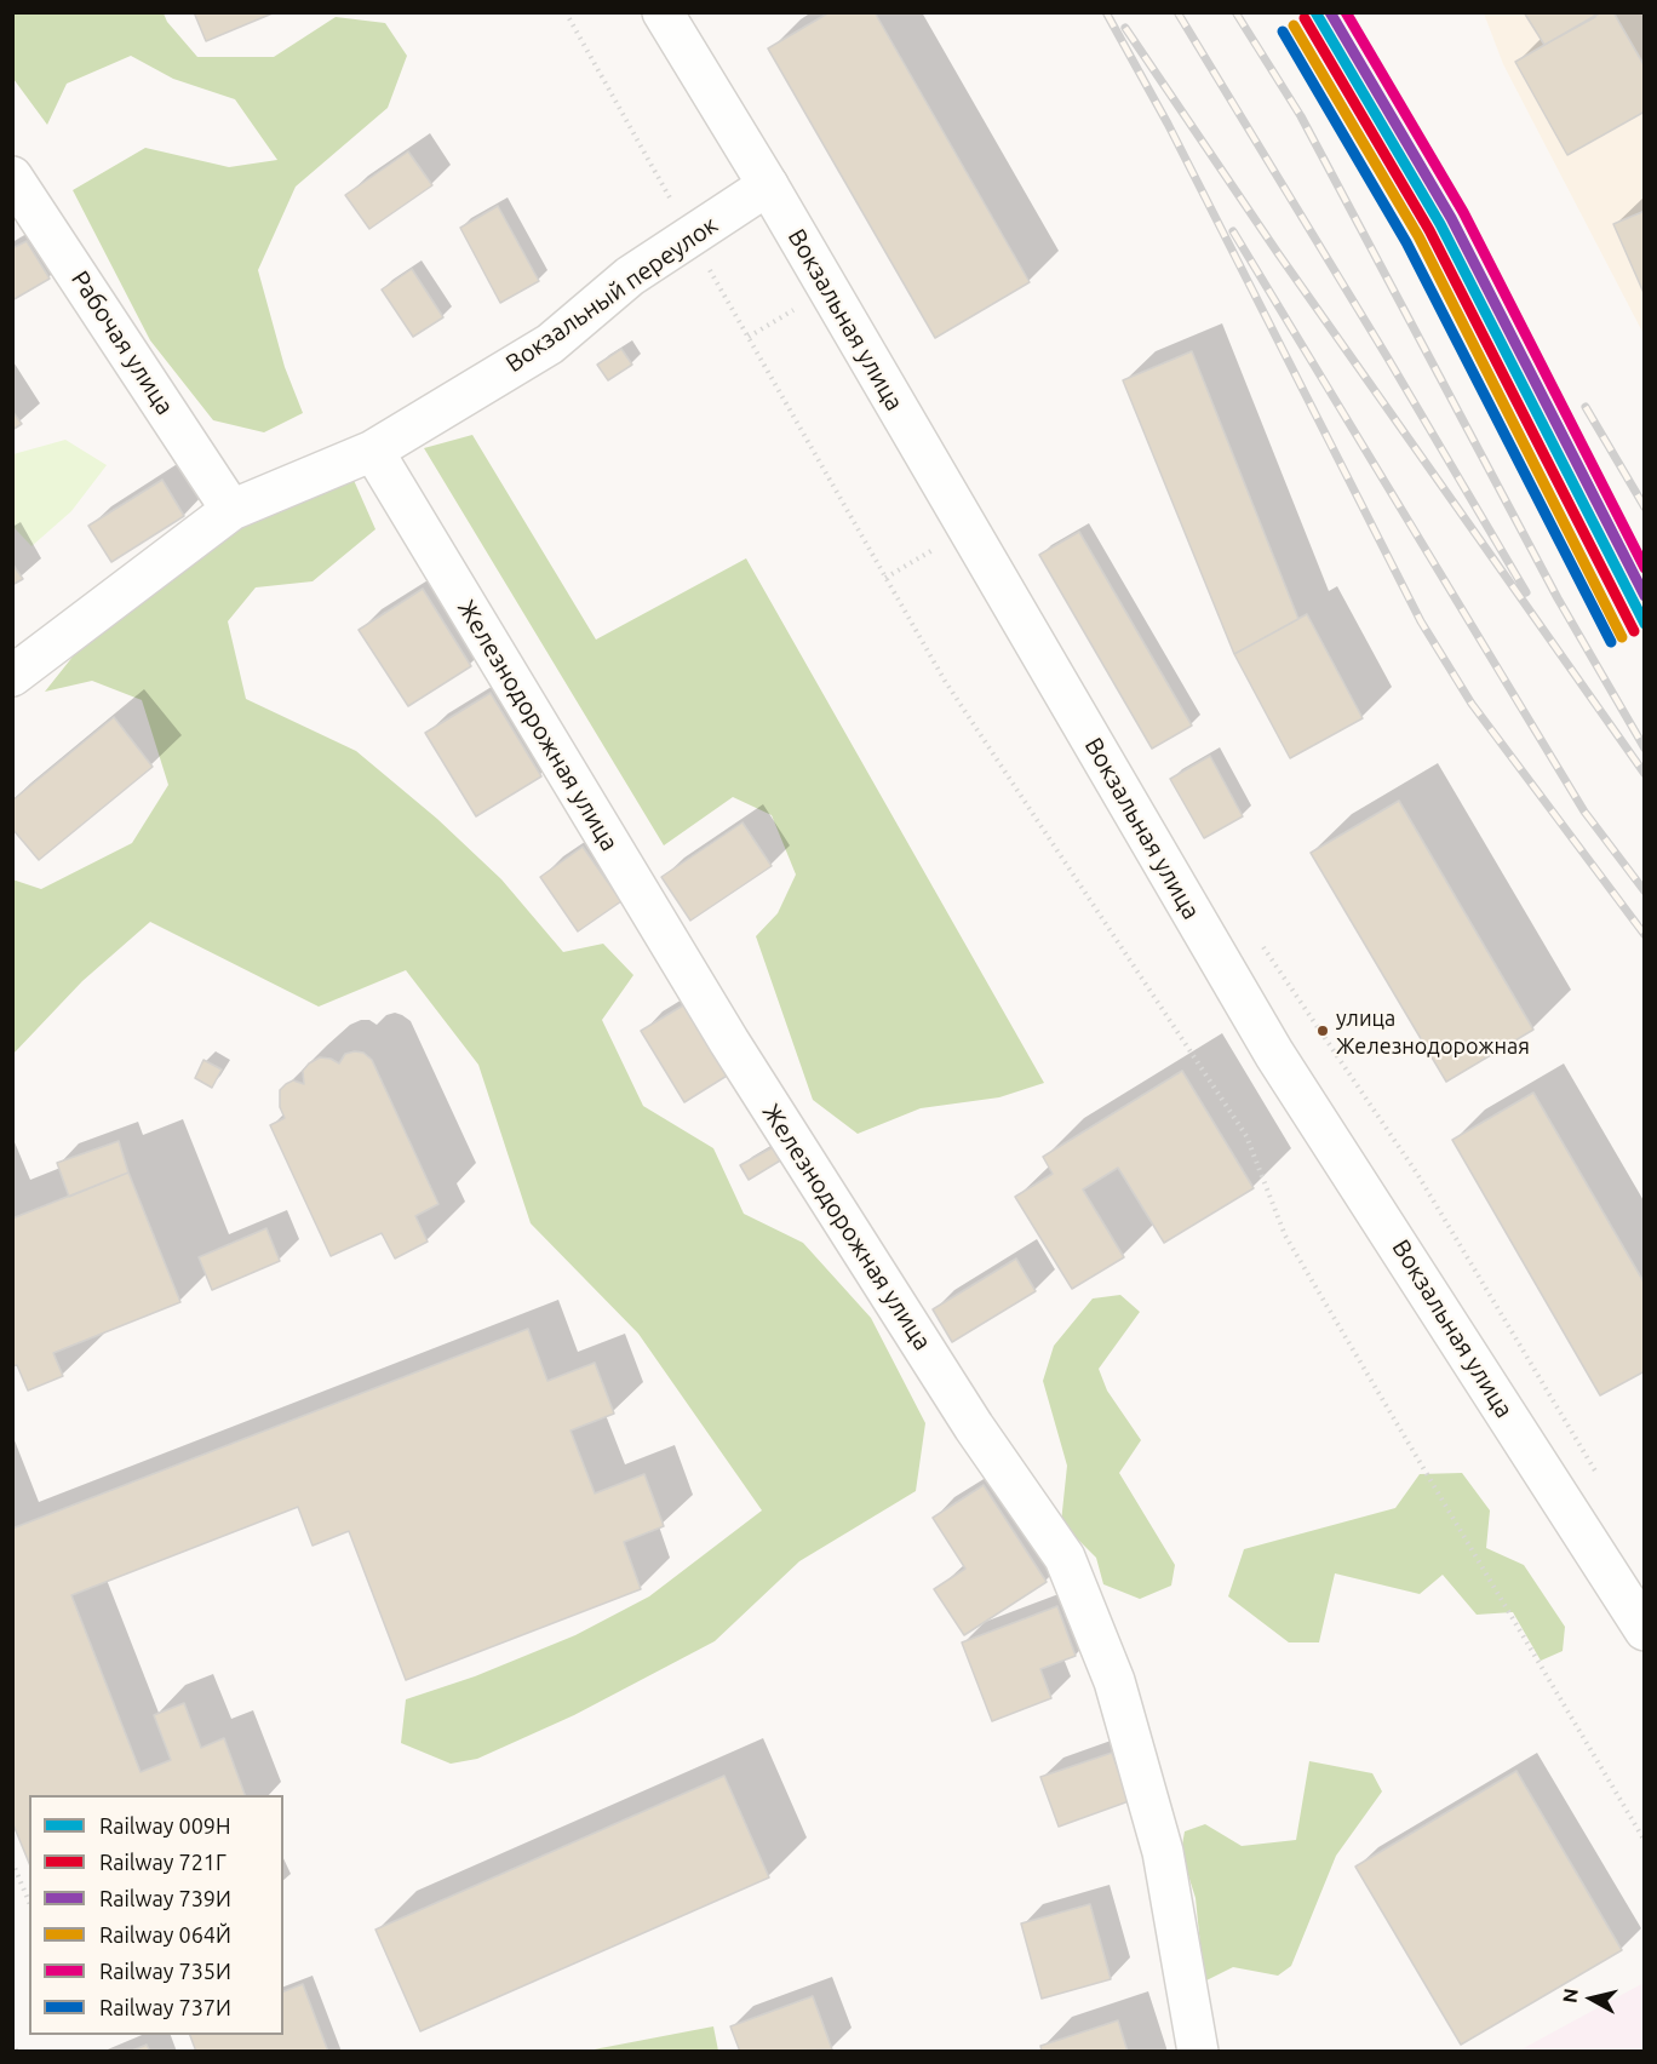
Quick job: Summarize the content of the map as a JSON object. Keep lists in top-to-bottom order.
{
  "streets": {
    "street": [
      "Вокзальный переулок",
      "Вокзальная улица",
      "Рабочая улица",
      "Железнодорожная улица"
    ]
  },
  "crossings": [
    ["Вокзальный переулок", "Вокзальная улица"],
    ["Вокзальный переулок", "Рабочая улица"],
    ["Вокзальный переулок", "Железнодорожная улица"]
  ],
  "places": ["улица Железнодорожная"],
  "lines": [
    "rail line 009Н",
    "rail line 739И",
    "rail line 735И",
    "rail line 721Г",
    "rail line 064Й",
    "rail line 737И"
  ],
  "legend": [
    "Railway 009Н",
    "Railway 721Г",
    "Railway 739И",
    "Railway 064Й",
    "Railway 735И",
    "Railway 737И"
  ],
  "north": "left"
}
